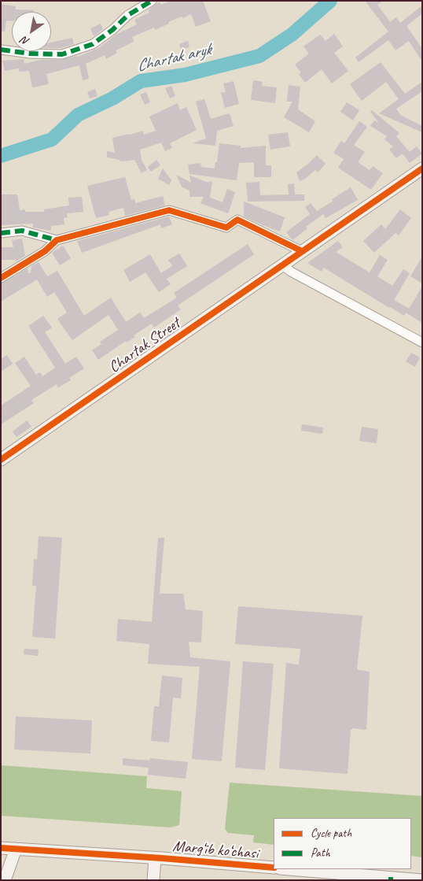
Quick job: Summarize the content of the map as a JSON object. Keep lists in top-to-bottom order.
{
  "streets": {
    "street": ["Chartak Street", "Marg‘ib ko‘chasi"]
  },
  "water": ["Chartak aryk"],
  "legend": ["Cycle path", "Path"],
  "north": "bottom left"
}
